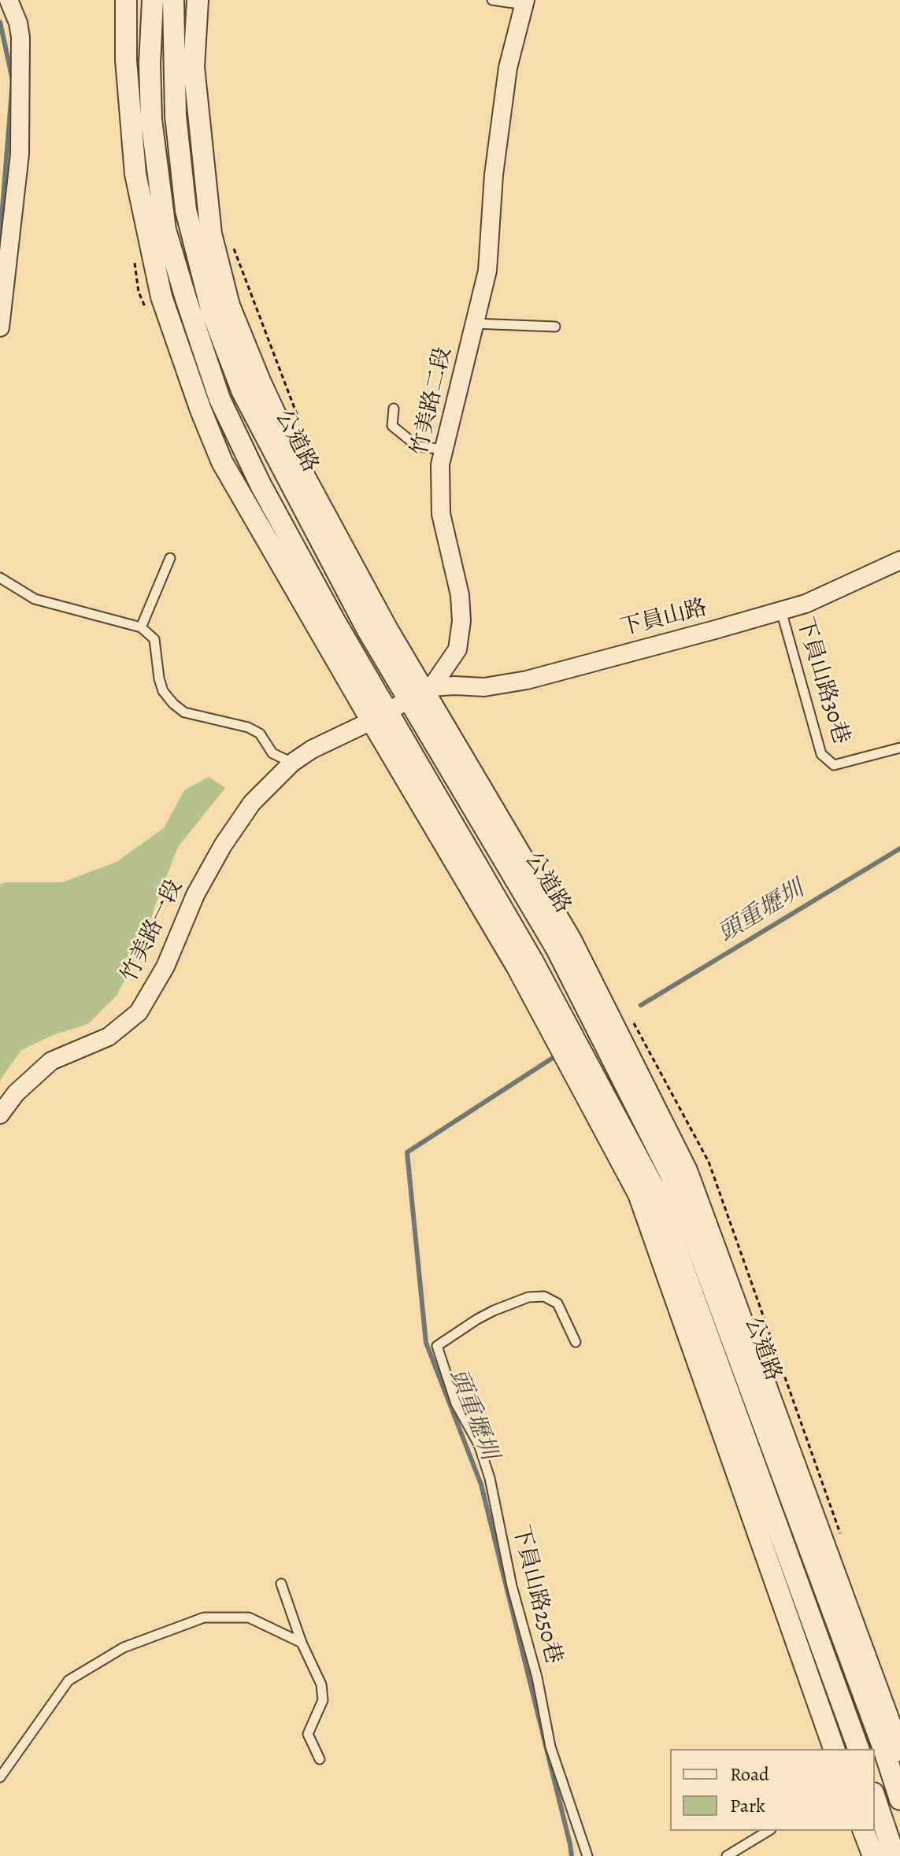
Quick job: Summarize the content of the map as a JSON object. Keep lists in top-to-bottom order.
{
  "streets": {
    "street": [
      "竹美路二段",
      "公道路",
      "下員山路",
      "竹美路一段"
    ],
    "lane": ["下員山路30巷", "下員山路250巷"]
  },
  "crossings": [
    ["竹美路二段", "公道路"],
    ["竹美路二段", "下員山路"],
    ["竹美路二段", "竹美路一段"],
    ["公道路", "下員山路"],
    ["下員山路", "下員山路30巷"]
  ],
  "water": ["頭重壢圳"],
  "legend": ["Road", "Park"]
}
